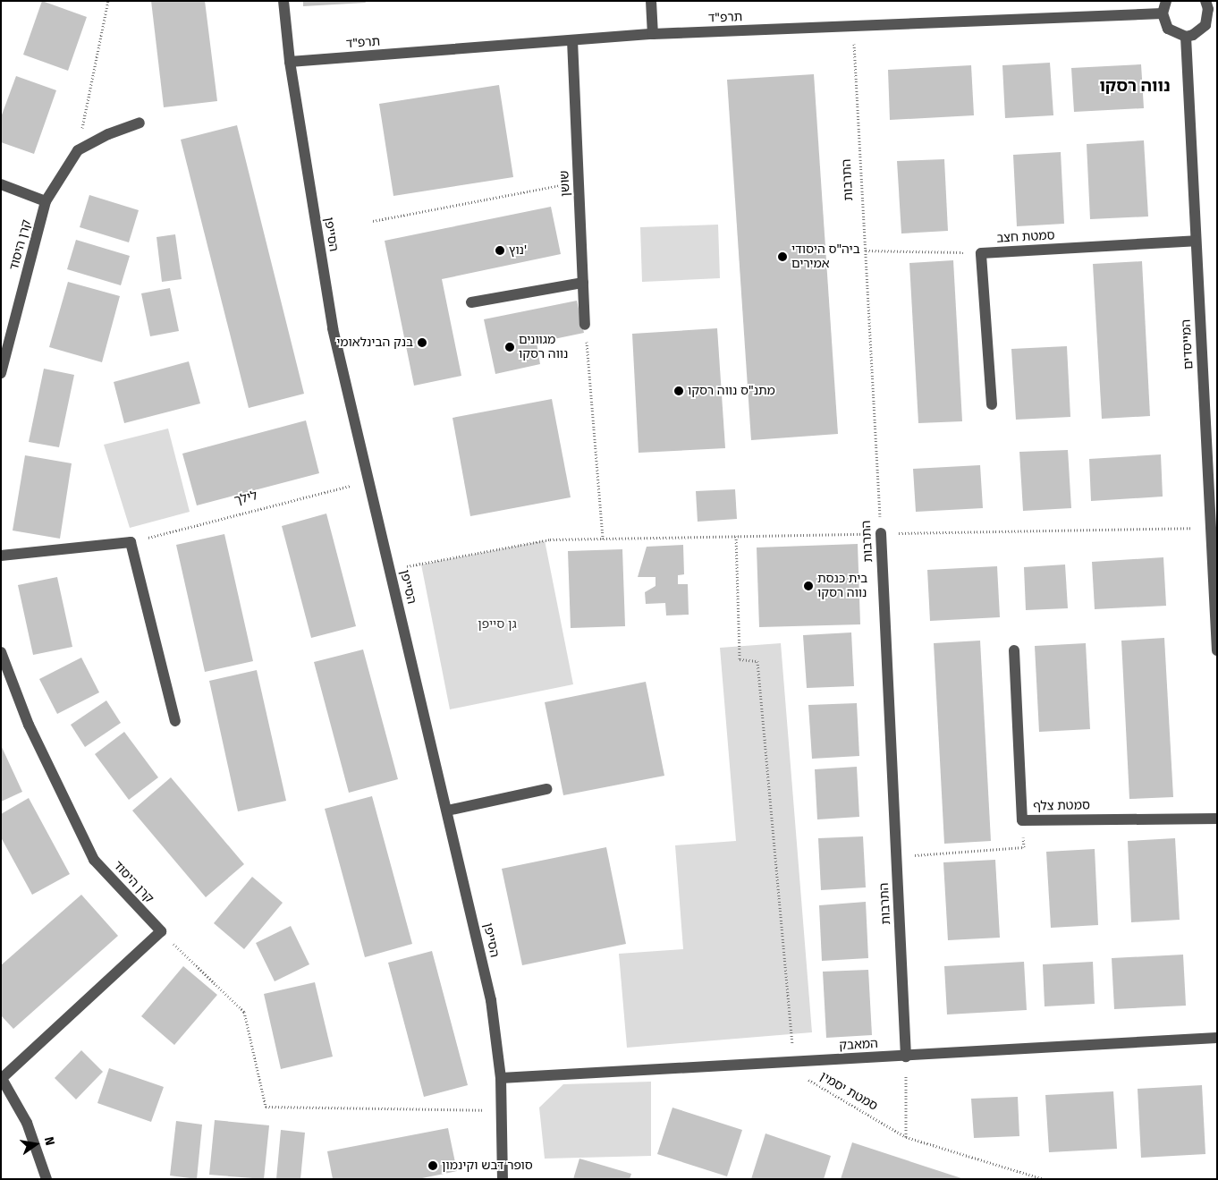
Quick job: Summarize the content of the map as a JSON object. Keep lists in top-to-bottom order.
{
  "streets": {
    "street": [
      "תרפ\"ד",
      "התרבות",
      "שושן",
      "הסייפן",
      "סמטת חצב",
      "קרן היסוד",
      "המייסדים",
      "סמטת צלף",
      "המאבק"
    ],
    "path": ["לילך", "סמטת יסמין"]
  },
  "crossings": [
    ["תרפ\"ד", "התרבות"],
    ["תרפ\"ד", "שושן"],
    ["תרפ\"ד", "הסייפן"],
    ["התרבות", "המאבק"],
    ["הסייפן", "לילך"],
    ["הסייפן", "המאבק"],
    ["סמטת חצב", "המייסדים"],
    ["המאבק", "סמטת יסמין"]
  ],
  "districts": ["נווה רסקו"],
  "parks": ["גן סייפן"],
  "places": [
    "נוץ'",
    "ביה\"ס היסודי אמירים",
    "בנק הבינלאומי",
    "מגוונים נווה רסקו",
    "מתנ\"ס נווה רסקו",
    "בית כנסת נווה רסקו",
    "סופר דבש וקינמון"
  ],
  "north": "right"
}
